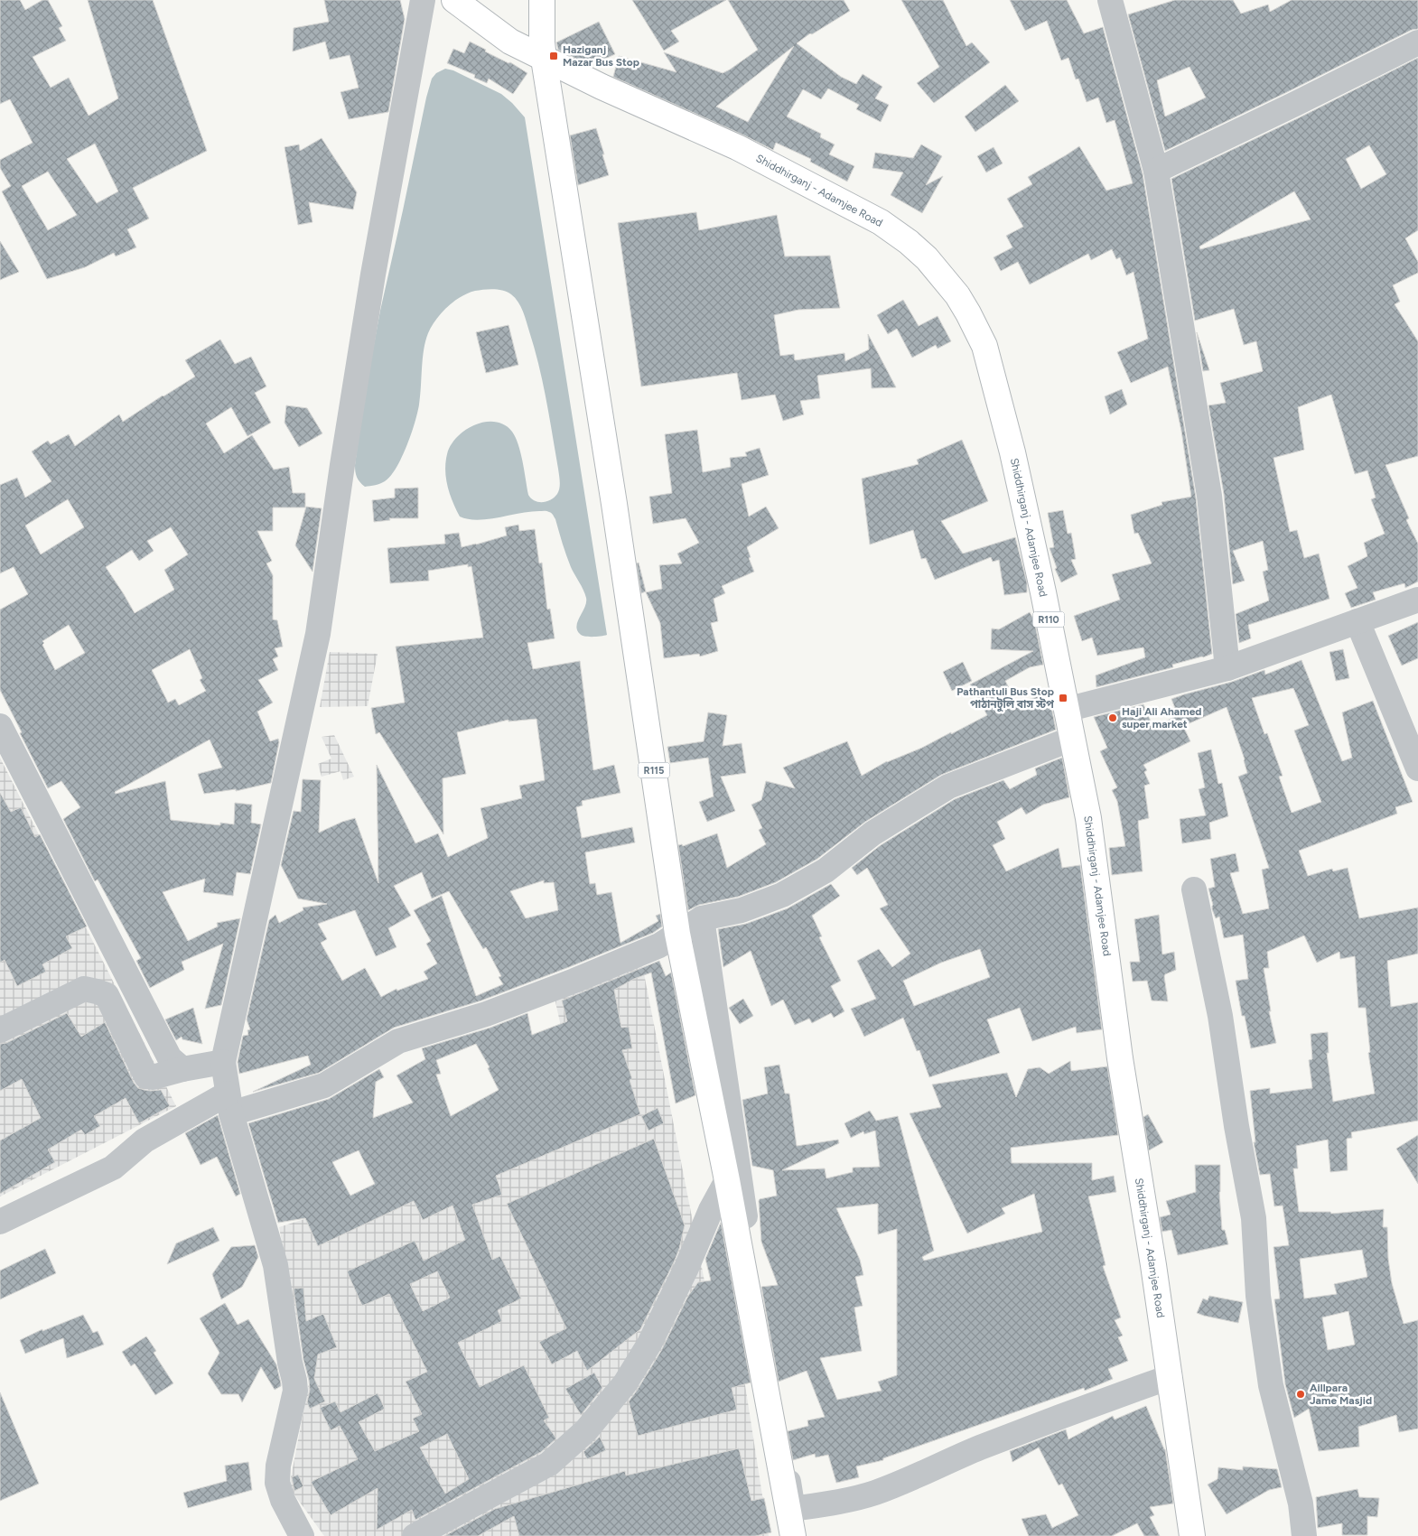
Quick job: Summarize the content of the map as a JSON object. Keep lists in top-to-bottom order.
{
  "streets": {
    "main road": ["Shiddhirganj - Adamjee Road", "R110", "R115"]
  },
  "crossings": [
    ["Shiddhirganj - Adamjee Road", "R115"]
  ],
  "places": {
    "transit": ["Haziganj Mazar Bus Stop", "Pathantuli Bus Stop পাঠানটুলি বাস স্টপ"],
    "other": ["Haji Ali Ahamed super market", "Aillpara Jame Masjid"]
  }
}
